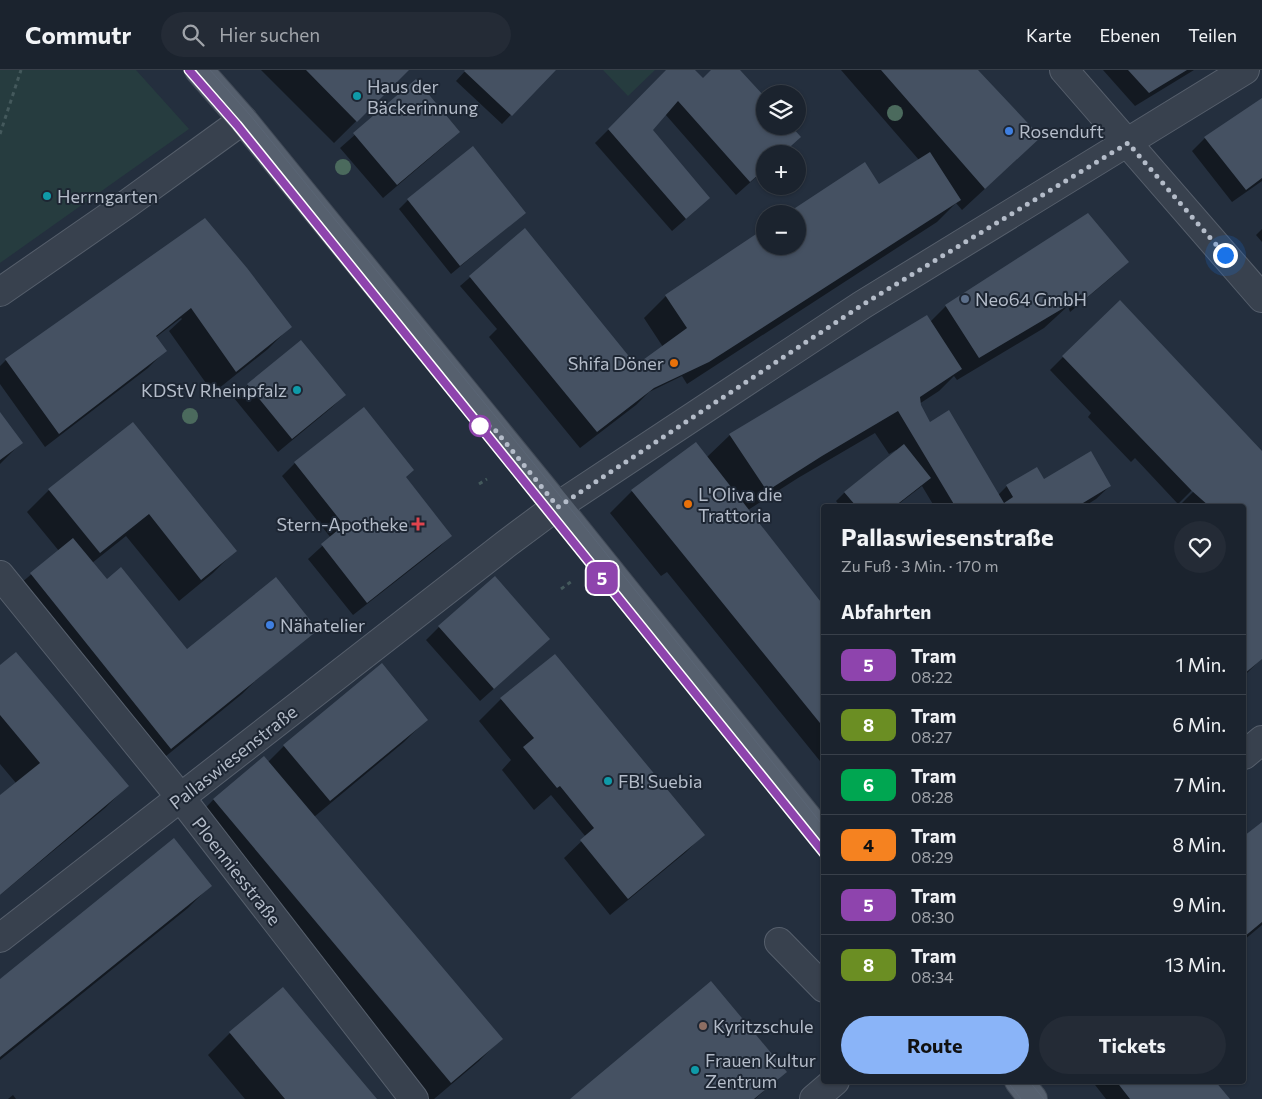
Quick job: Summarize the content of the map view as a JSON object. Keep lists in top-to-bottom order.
{
  "streets": {
    "street": ["Pallaswiesenstraße", "Ploenniesstraße"]
  },
  "crossings": [
    ["Pallaswiesenstraße", "Ploenniesstraße"]
  ],
  "places": {
    "other": [
      "Haus der Bäckerinnung",
      "Rosenduft",
      "Herrngarten",
      "Neo64 GmbH",
      "Shifa Döner",
      "KDStV Rheinpfalz",
      "L'Oliva die Trattoria",
      "Nähatelier",
      "FB! Suebia",
      "Kyritzschule",
      "Frauen Kultur Zentrum"
    ],
    "health": ["Stern-Apotheke"]
  },
  "lines": ["tram line 5"],
  "page": {
    "header": "Commutr",
    "search": "Hier suchen",
    "nav": ["Karte", "Ebenen", "Teilen"],
    "on_map": "5",
    "map_buttons": ["+", "−"],
    "heading": [
      ["Pallaswiesenstraße", "Zu Fuß · 3 Min. · 170 m"],
      "Abfahrten"
    ],
    "list": [
      {
        "mark": "5",
        "name": "Tram",
        "note": "08:22",
        "value": "1 Min."
      },
      {
        "mark": "8",
        "name": "Tram",
        "note": "08:27",
        "value": "6 Min."
      },
      {
        "mark": "6",
        "name": "Tram",
        "note": "08:28",
        "value": "7 Min."
      },
      {
        "mark": "4",
        "name": "Tram",
        "note": "08:29",
        "value": "8 Min."
      },
      {
        "mark": "5",
        "name": "Tram",
        "note": "08:30",
        "value": "9 Min."
      },
      {
        "mark": "8",
        "name": "Tram",
        "note": "08:34",
        "value": "13 Min."
      }
    ],
    "buttons": ["Route", "Tickets"]
  }
}
